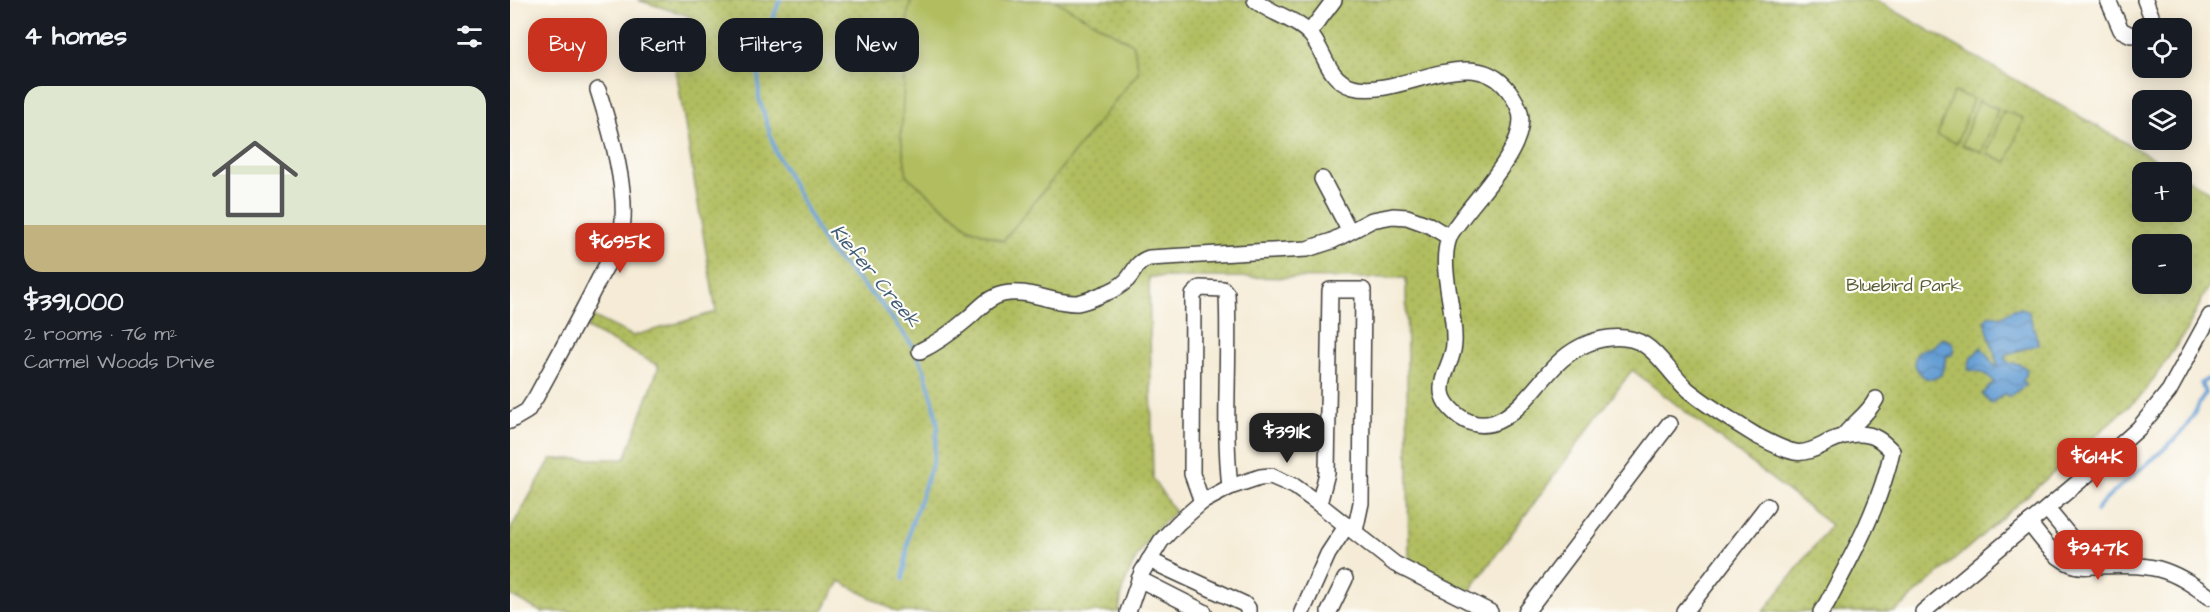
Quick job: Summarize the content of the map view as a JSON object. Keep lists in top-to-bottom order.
{
  "water": ["Kiefer Creek"],
  "parks": ["Bluebird Park"],
  "page": {
    "heading": "4 homes",
    "map_buttons": ["+", "−"],
    "chip": [
      "Buy",
      "Rent",
      "Filters",
      "New"
    ],
    "list": [
      {
        "name": "$391,000",
        "note": "2 rooms · 76 m² · Carmel Woods Drive"
      }
    ],
    "price": [
      "$695K",
      "$391K",
      "$614K",
      "$947K"
    ]
  }
}
